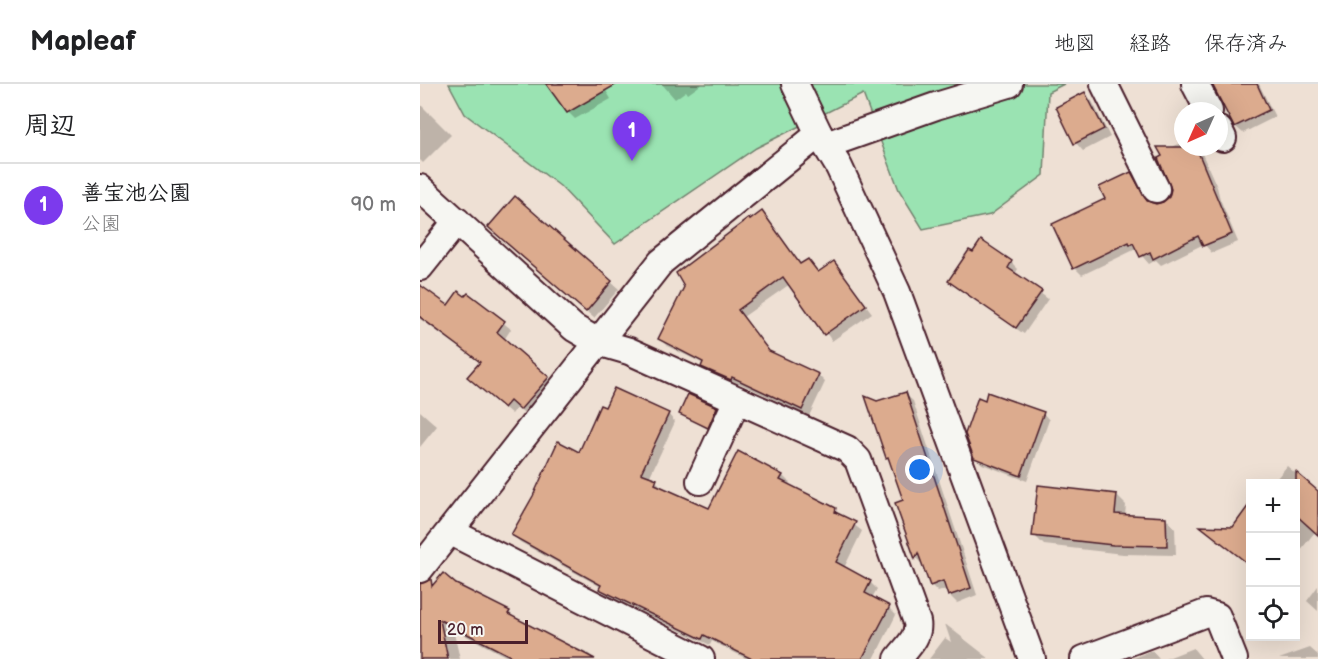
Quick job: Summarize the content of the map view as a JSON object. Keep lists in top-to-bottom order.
{
  "scale_bar": "20 m",
  "north": "bottom left",
  "page": {
    "header": "Mapleaf",
    "nav": ["地図", "経路", "保存済み"],
    "heading": "周辺",
    "pins": "1",
    "list": [
      {
        "mark": "1",
        "name": "善宝池公園",
        "note": "公園",
        "value": "90 m"
      }
    ],
    "map_buttons": ["+", "−"],
    "scale": "20 m"
  }
}
